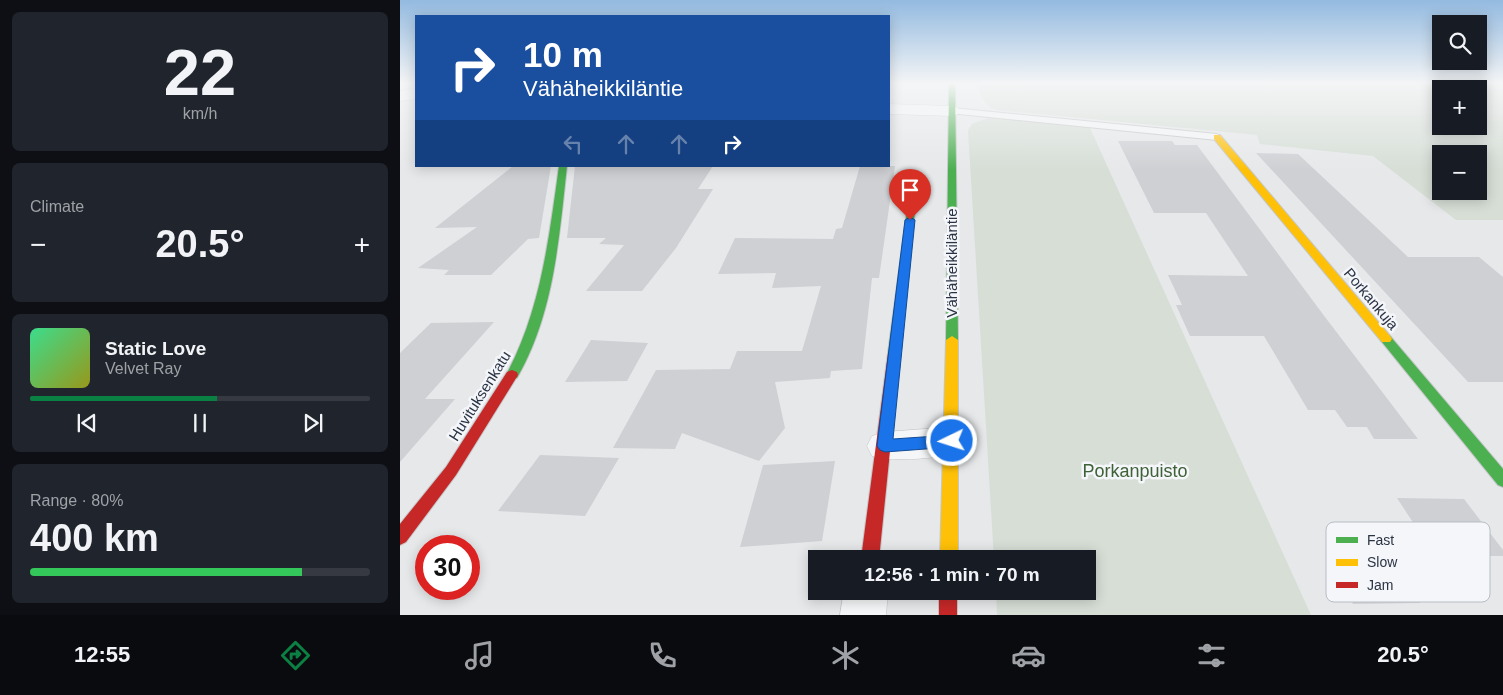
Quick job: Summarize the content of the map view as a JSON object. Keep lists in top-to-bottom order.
{
  "streets": {
    "street": ["Vähäheikkiläntie", "Porkankuja", "Huvituksenkatu"]
  },
  "parks": ["Porkanpuisto"],
  "legend": ["Fast", "Slow", "Jam"],
  "page": {
    "tile": [
      ["22", "km/h"],
      "Climate",
      ["Range · 80%", "400 km"]
    ],
    "map_buttons": ["+", "−"],
    "turn": ["10 m", "Vähäheikkiläntie"],
    "heat": ["−", "20.5°", "+"],
    "song": ["Static Love", "Velvet Ray"],
    "limit": "30",
    "trip": "12:56 · 1 min · 70 m",
    "tabs": ["12:55", "20.5°"]
  }
}
